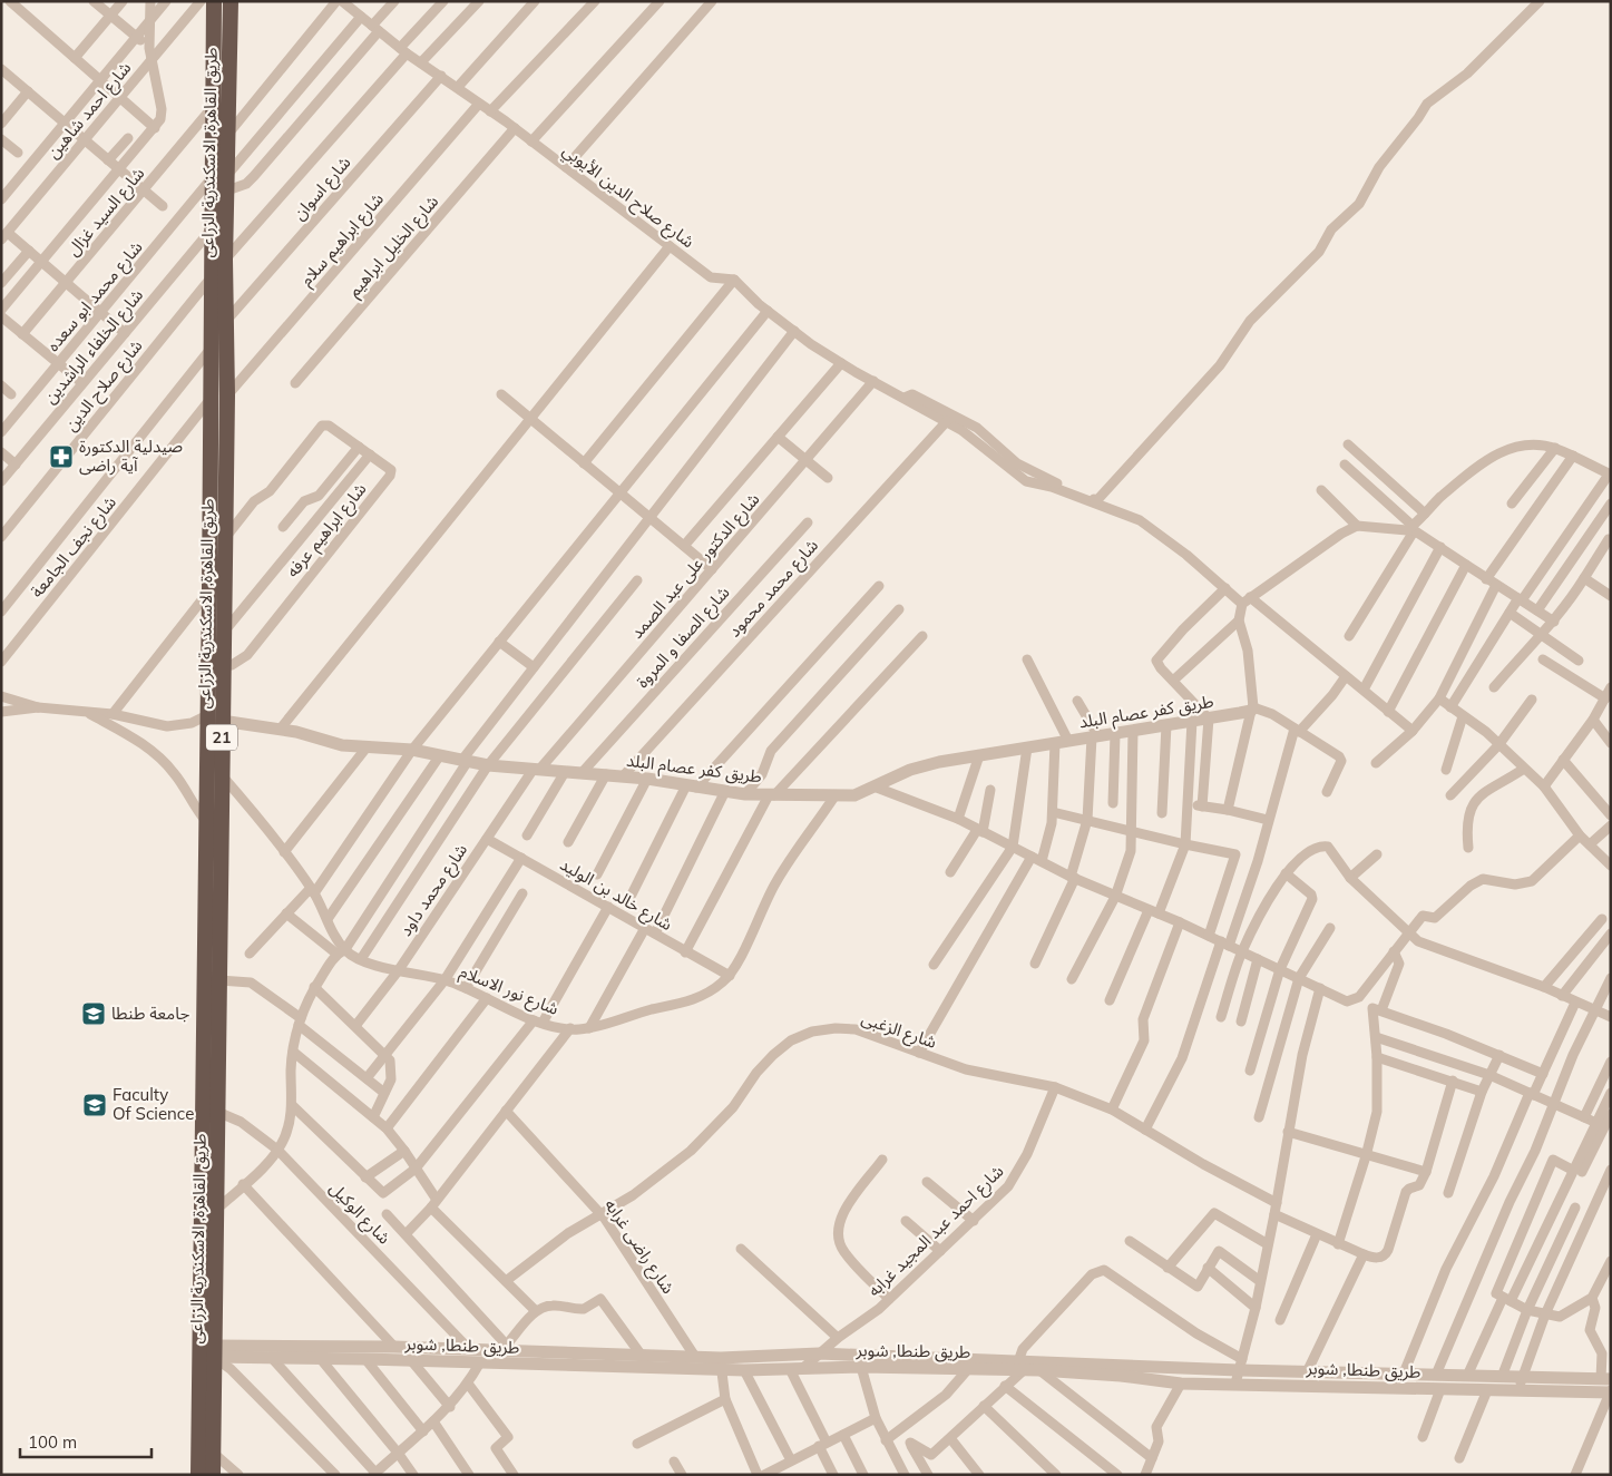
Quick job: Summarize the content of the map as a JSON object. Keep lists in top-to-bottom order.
{
  "streets": {
    "highway": ["طريق القاهرة, الاسكندرية الزراعى", "21"],
    "street": [
      "شارع احمد شاهين",
      "شارع اسوان",
      "شارع صلاح الدين الأيوبي",
      "شارع السيد غزال",
      "شارع ابراهيم سلام",
      "شارع الخليل ابراهيم",
      "شارع محمد ابو سعده",
      "شارع الخلفاء الراشدين",
      "شارع صلاح الدين",
      "شارع ابراهيم عرفه",
      "شارع نجف الجامعة",
      "شارع الدكتور على عبد الصمد",
      "شارع محمد محمود",
      "شارع الصفا و المروة",
      "طريق كفر عصام البلد",
      "شارع محمد داود",
      "شارع خالد بن الوليد",
      "شارع نور الاسلام",
      "شارع الزغبى",
      "شارع الوكيل",
      "شارع احمد عبد المجيد غرابه",
      "شارع راضى غرابه",
      "طريق طنطا, شوبر"
    ]
  },
  "crossings": [
    ["طريق القاهرة, الاسكندرية الزراعى", "شارع اسوان"],
    ["طريق القاهرة, الاسكندرية الزراعى", "شارع السيد غزال"],
    ["طريق القاهرة, الاسكندرية الزراعى", "شارع ابراهيم سلام"],
    ["طريق القاهرة, الاسكندرية الزراعى", "شارع محمد ابو سعده"],
    ["طريق القاهرة, الاسكندرية الزراعى", "شارع الخلفاء الراشدين"],
    ["طريق القاهرة, الاسكندرية الزراعى", "شارع صلاح الدين"],
    ["طريق القاهرة, الاسكندرية الزراعى", "شارع ابراهيم عرفه"],
    ["طريق القاهرة, الاسكندرية الزراعى", "شارع نجف الجامعة"],
    ["طريق القاهرة, الاسكندرية الزراعى", "طريق كفر عصام البلد"],
    ["طريق القاهرة, الاسكندرية الزراعى", "شارع نور الاسلام"],
    ["طريق القاهرة, الاسكندرية الزراعى", "شارع الوكيل"],
    ["طريق القاهرة, الاسكندرية الزراعى", "طريق طنطا, شوبر"],
    ["شارع اسوان", "شارع صلاح الدين الأيوبي"],
    ["شارع صلاح الدين الأيوبي", "شارع ابراهيم سلام"],
    ["شارع صلاح الدين الأيوبي", "شارع الخليل ابراهيم"],
    ["شارع الدكتور على عبد الصمد", "طريق كفر عصام البلد"],
    ["شارع الدكتور على عبد الصمد", "شارع محمد داود"],
    ["شارع محمد محمود", "طريق كفر عصام البلد"],
    ["شارع الصفا و المروة", "طريق كفر عصام البلد"],
    ["طريق كفر عصام البلد", "شارع محمد داود"],
    ["طريق كفر عصام البلد", "شارع نور الاسلام"],
    ["شارع محمد داود", "شارع خالد بن الوليد"],
    ["شارع محمد داود", "شارع نور الاسلام"],
    ["شارع خالد بن الوليد", "شارع نور الاسلام"],
    ["شارع الزغبى", "شارع احمد عبد المجيد غرابه"],
    ["شارع الزغبى", "شارع راضى غرابه"],
    ["شارع الوكيل", "طريق طنطا, شوبر"],
    ["شارع احمد عبد المجيد غرابه", "طريق طنطا, شوبر"],
    ["شارع راضى غرابه", "طريق طنطا, شوبر"]
  ],
  "places": {
    "pharmacy": ["صيدلية الدكتورة آية راضى"],
    "school or university": ["جامعة طنطا", "Faculty Of Science"]
  },
  "scale_bar": "100 m"
}
